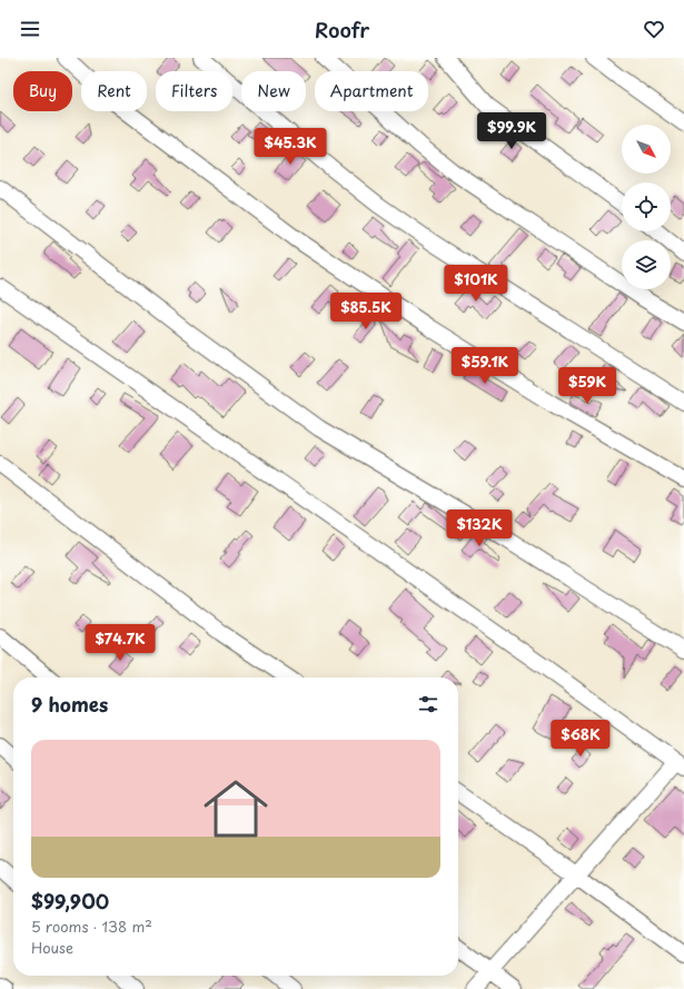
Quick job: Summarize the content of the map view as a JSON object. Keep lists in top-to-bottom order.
{
  "north": "bottom right",
  "page": {
    "header": "Roofr",
    "chip": [
      "Buy",
      "Rent",
      "Filters",
      "New",
      "Apartment"
    ],
    "price": [
      "$99.9K",
      "$45.3K",
      "$101K",
      "$85.5K",
      "$59.1K",
      "$59K",
      "$132K",
      "$74.7K",
      "$68K"
    ],
    "heading": "9 homes",
    "list": [
      {
        "name": "$99,900",
        "note": "5 rooms · 138 m² · House"
      }
    ]
  }
}
